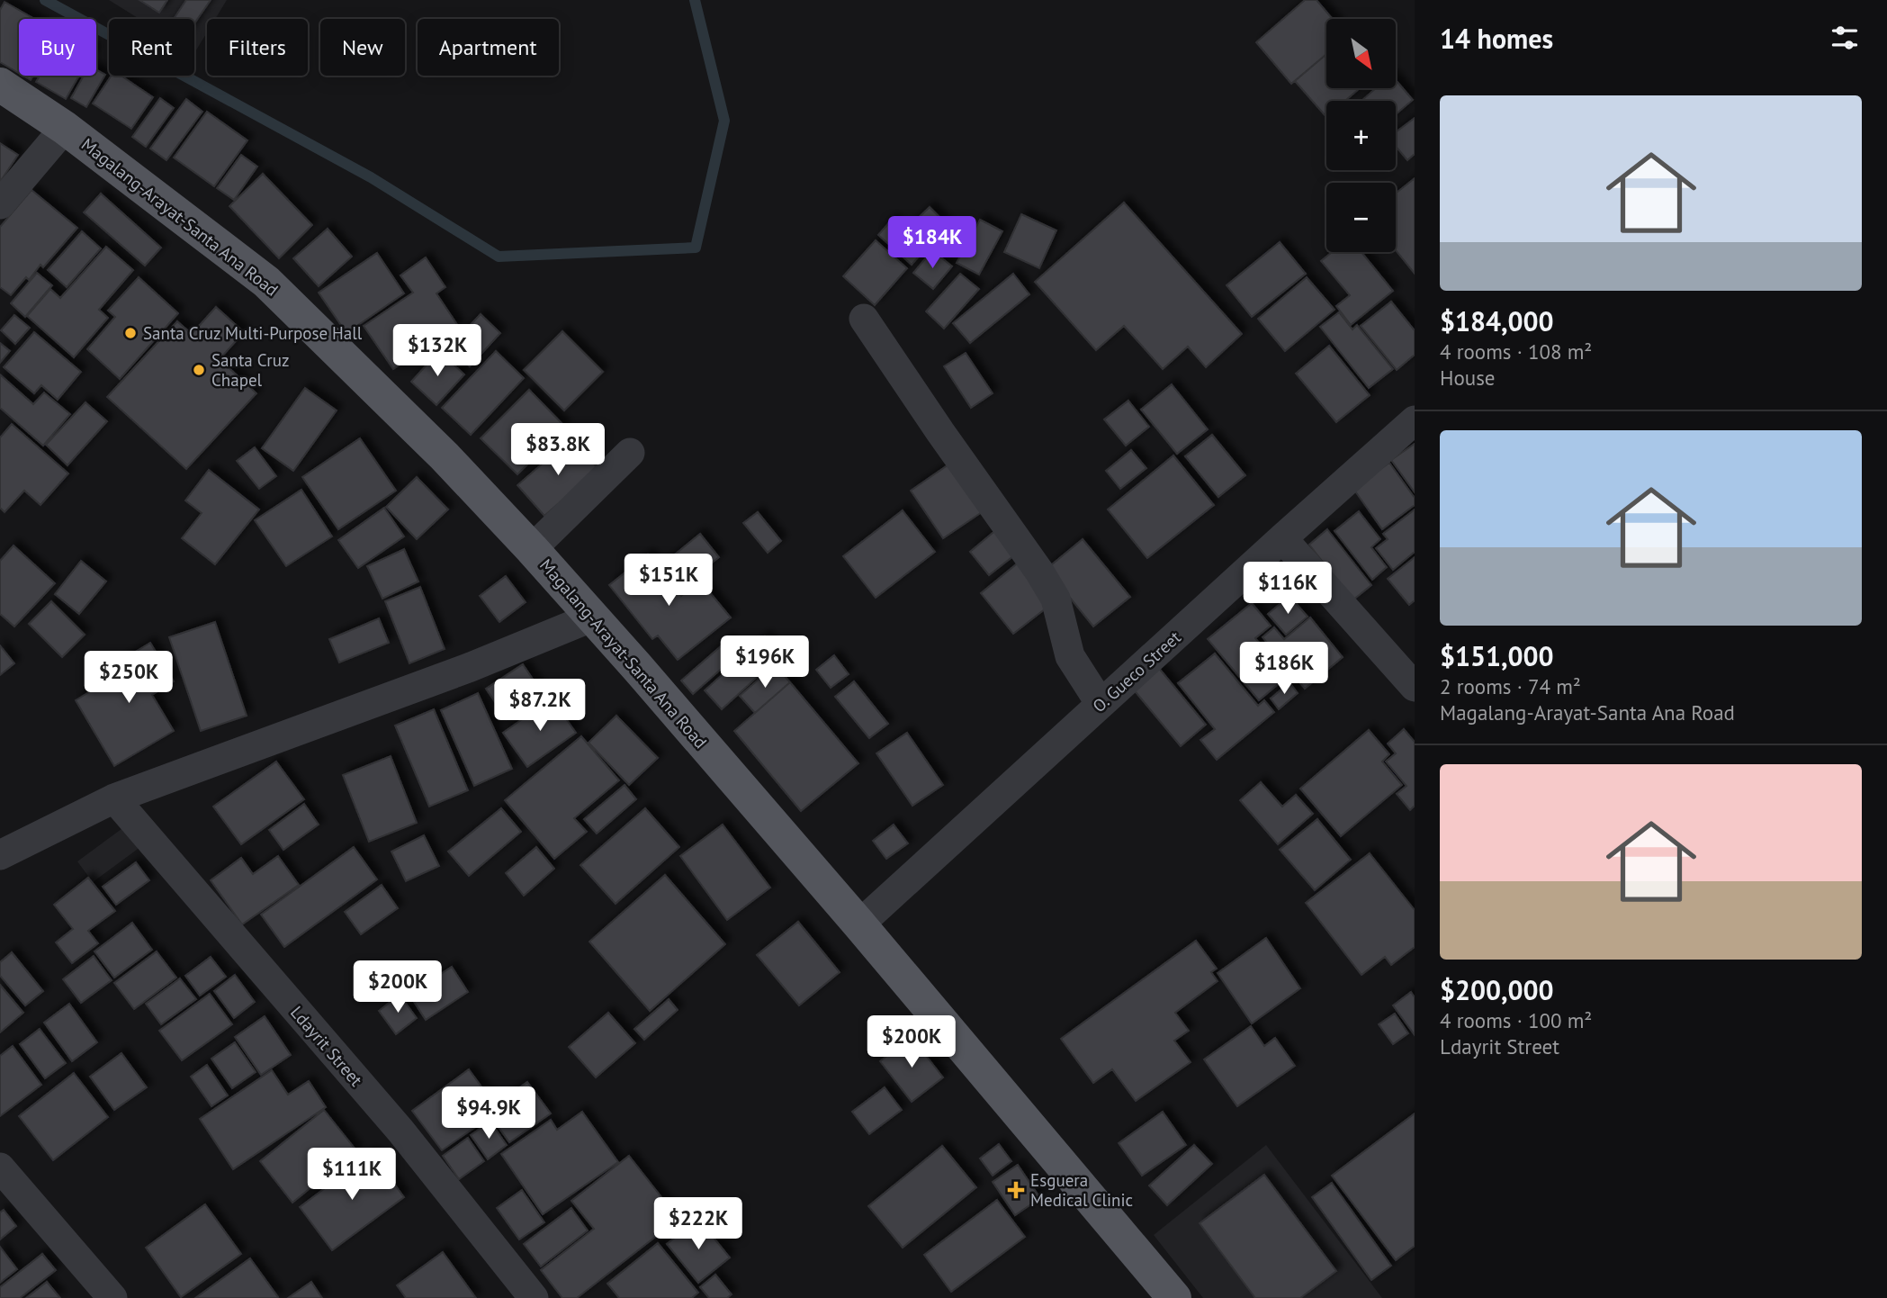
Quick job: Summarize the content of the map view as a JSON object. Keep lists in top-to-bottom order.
{
  "streets": {
    "main road": ["Magalang-Arayat-Santa Ana Road"],
    "street": ["O. Gueco Street", "Ldayrit Street"]
  },
  "crossings": [
    ["Magalang-Arayat-Santa Ana Road", "O. Gueco Street"]
  ],
  "places": {
    "other": ["Santa Cruz Multi-Purpose Hall", "Santa Cruz Chapel"],
    "health": ["Esguera Medical Clinic"]
  },
  "north": "bottom right",
  "page": {
    "heading": "14 homes",
    "map_buttons": ["+", "−"],
    "chip": [
      "Buy",
      "Rent",
      "Filters",
      "New",
      "Apartment"
    ],
    "list": [
      {
        "name": "$184,000",
        "note": "4 rooms · 108 m² · House"
      },
      {
        "name": "$151,000",
        "note": "2 rooms · 74 m² · Magalang-Arayat-Santa Ana Road"
      },
      {
        "name": "$200,000",
        "note": "4 rooms · 100 m² · Ldayrit Street"
      }
    ],
    "price": [
      "$184K",
      "$132K",
      "$83.8K",
      "$151K",
      "$116K",
      "$196K",
      "$186K",
      "$250K",
      "$87.2K",
      "$200K",
      "$200K",
      "$94.9K",
      "$111K",
      "$222K"
    ]
  }
}
